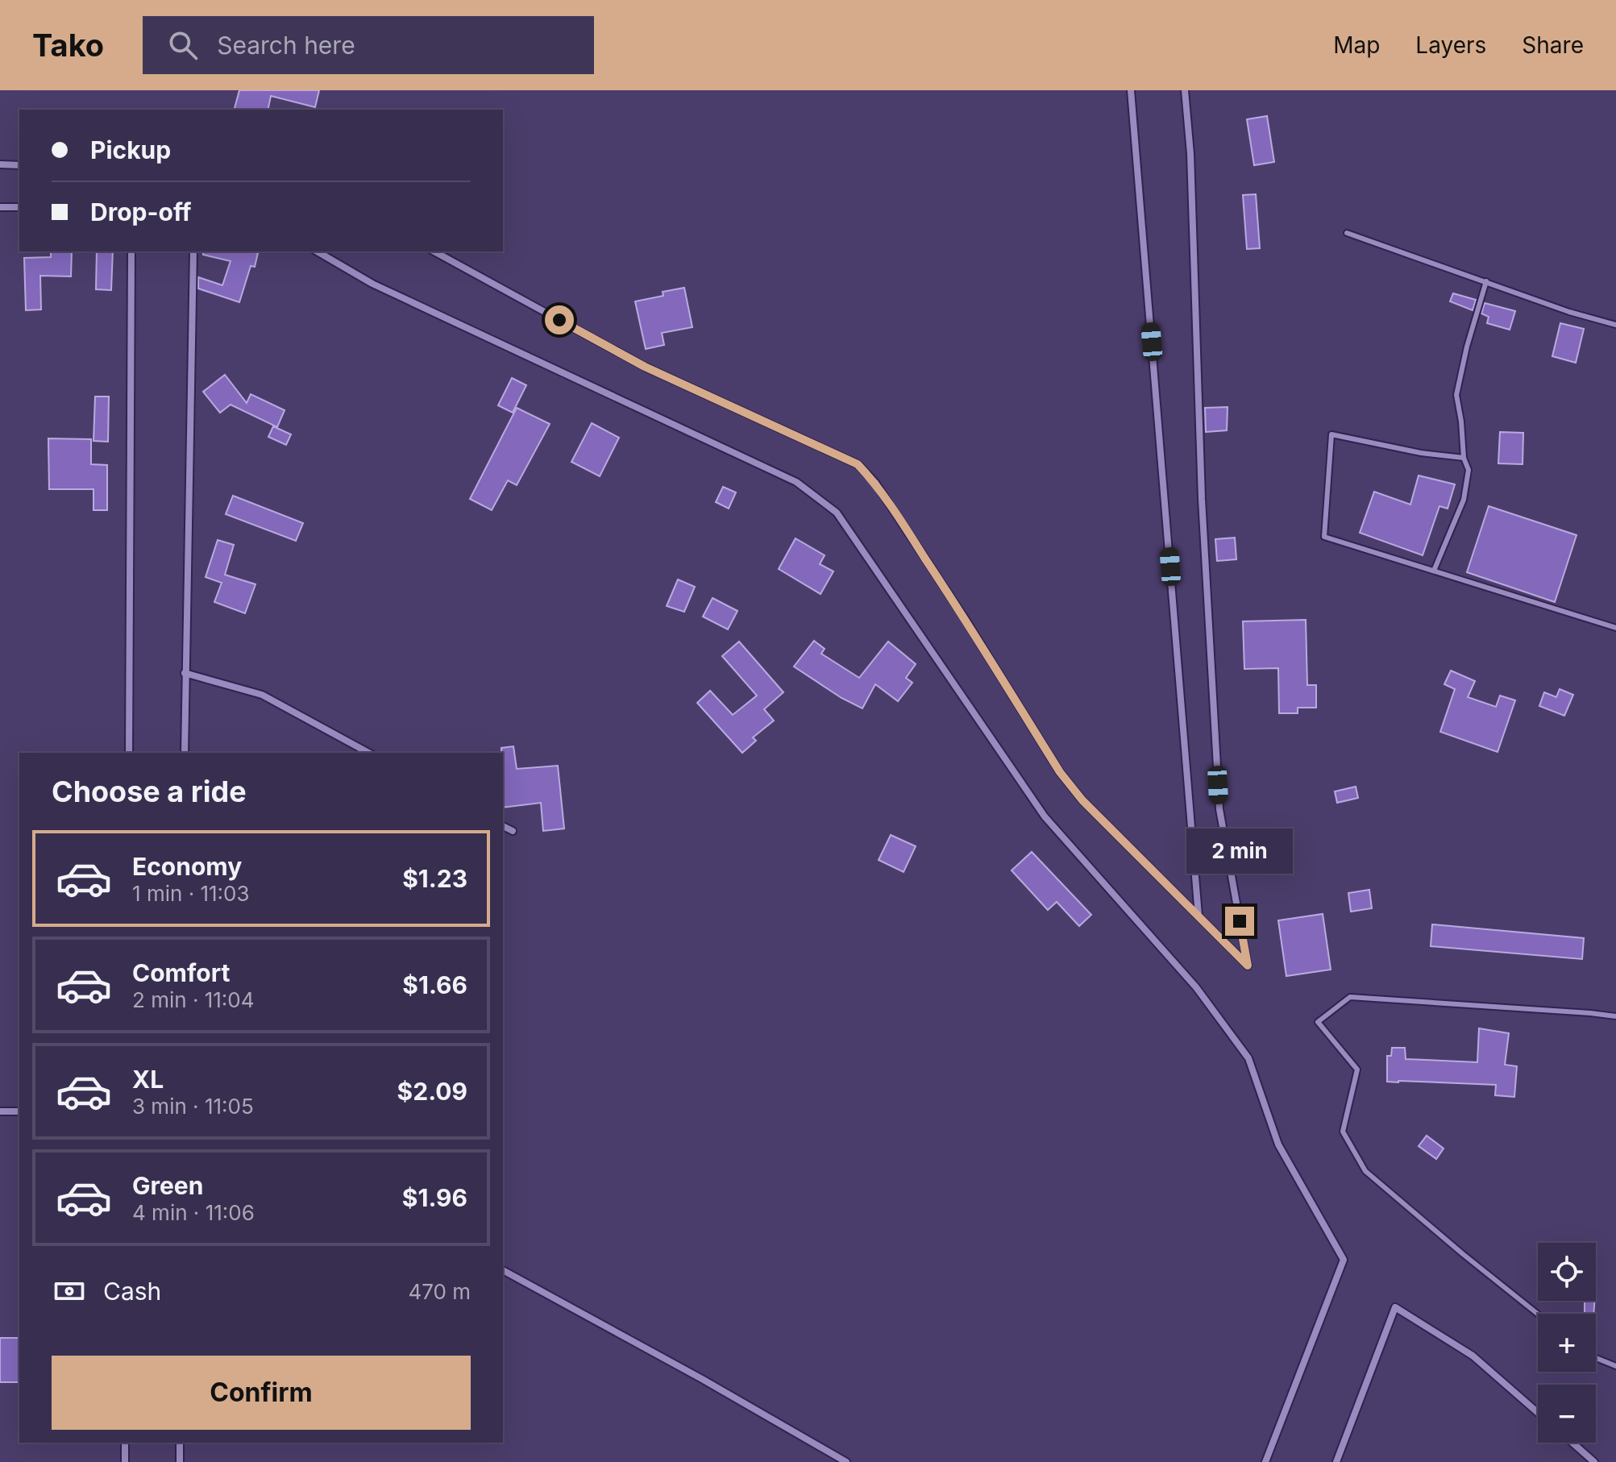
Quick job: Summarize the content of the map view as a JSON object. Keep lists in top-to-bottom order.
{
  "page": {
    "header": "Tako",
    "search": "Search here",
    "nav": ["Map", "Layers", "Share"],
    "banner": ["Pickup", "Drop-off"],
    "heading": "Choose a ride",
    "bubble": "2 min",
    "list": [
      {
        "name": "Economy",
        "note": "1 min · 11:03",
        "value": "$1.23"
      },
      {
        "name": "Comfort",
        "note": "2 min · 11:04",
        "value": "$1.66"
      },
      {
        "name": "XL",
        "note": "3 min · 11:05",
        "value": "$2.09"
      },
      {
        "name": "Green",
        "note": "4 min · 11:06",
        "value": "$1.96"
      }
    ],
    "map_buttons": ["+", "−"],
    "pay": ["Cash", "470 m"],
    "buttons": "Confirm"
  }
}
